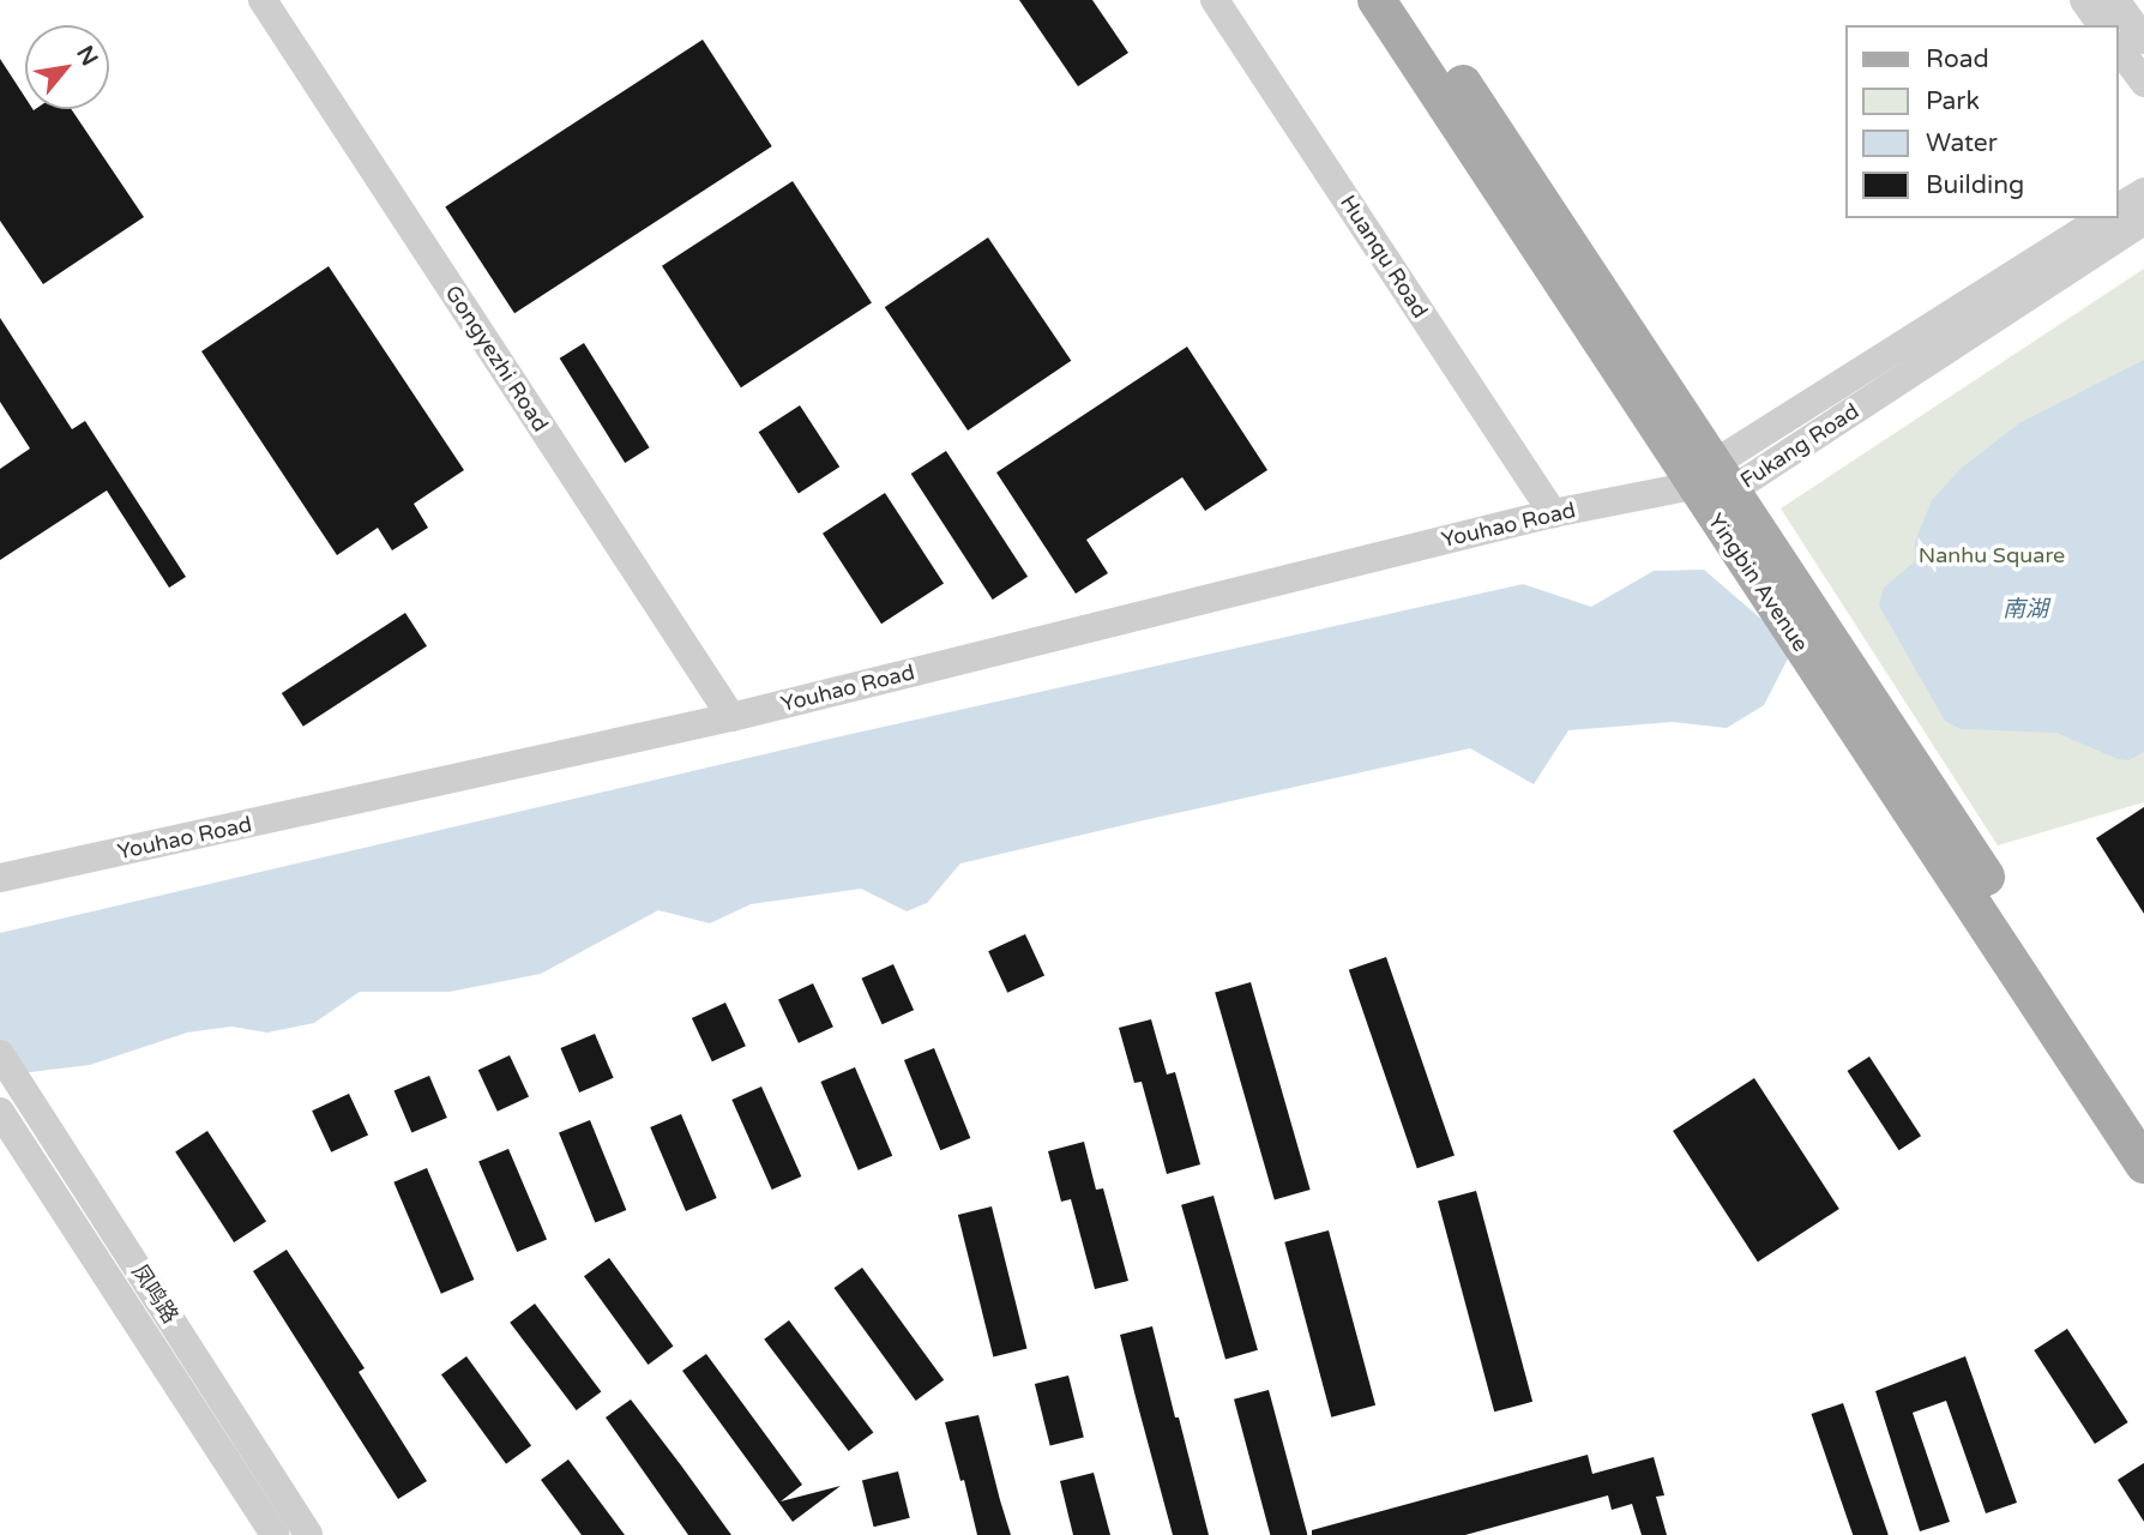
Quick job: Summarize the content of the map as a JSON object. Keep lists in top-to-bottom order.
{
  "streets": {
    "main road": ["Yingbin Avenue"],
    "street": [
      "Huanqu Road",
      "Gongyezhi Road",
      "Fukang Road",
      "Youhao Road",
      "凤鸣路"
    ]
  },
  "crossings": [
    ["Huanqu Road", "Youhao Road"],
    ["Gongyezhi Road", "Youhao Road"],
    ["Fukang Road", "Youhao Road"],
    ["Fukang Road", "Yingbin Avenue"],
    ["Youhao Road", "Yingbin Avenue"]
  ],
  "water": ["南湖"],
  "parks": ["Nanhu Square"],
  "legend": [
    "Road",
    "Park",
    "Water",
    "Building"
  ],
  "north": "top right"
}
